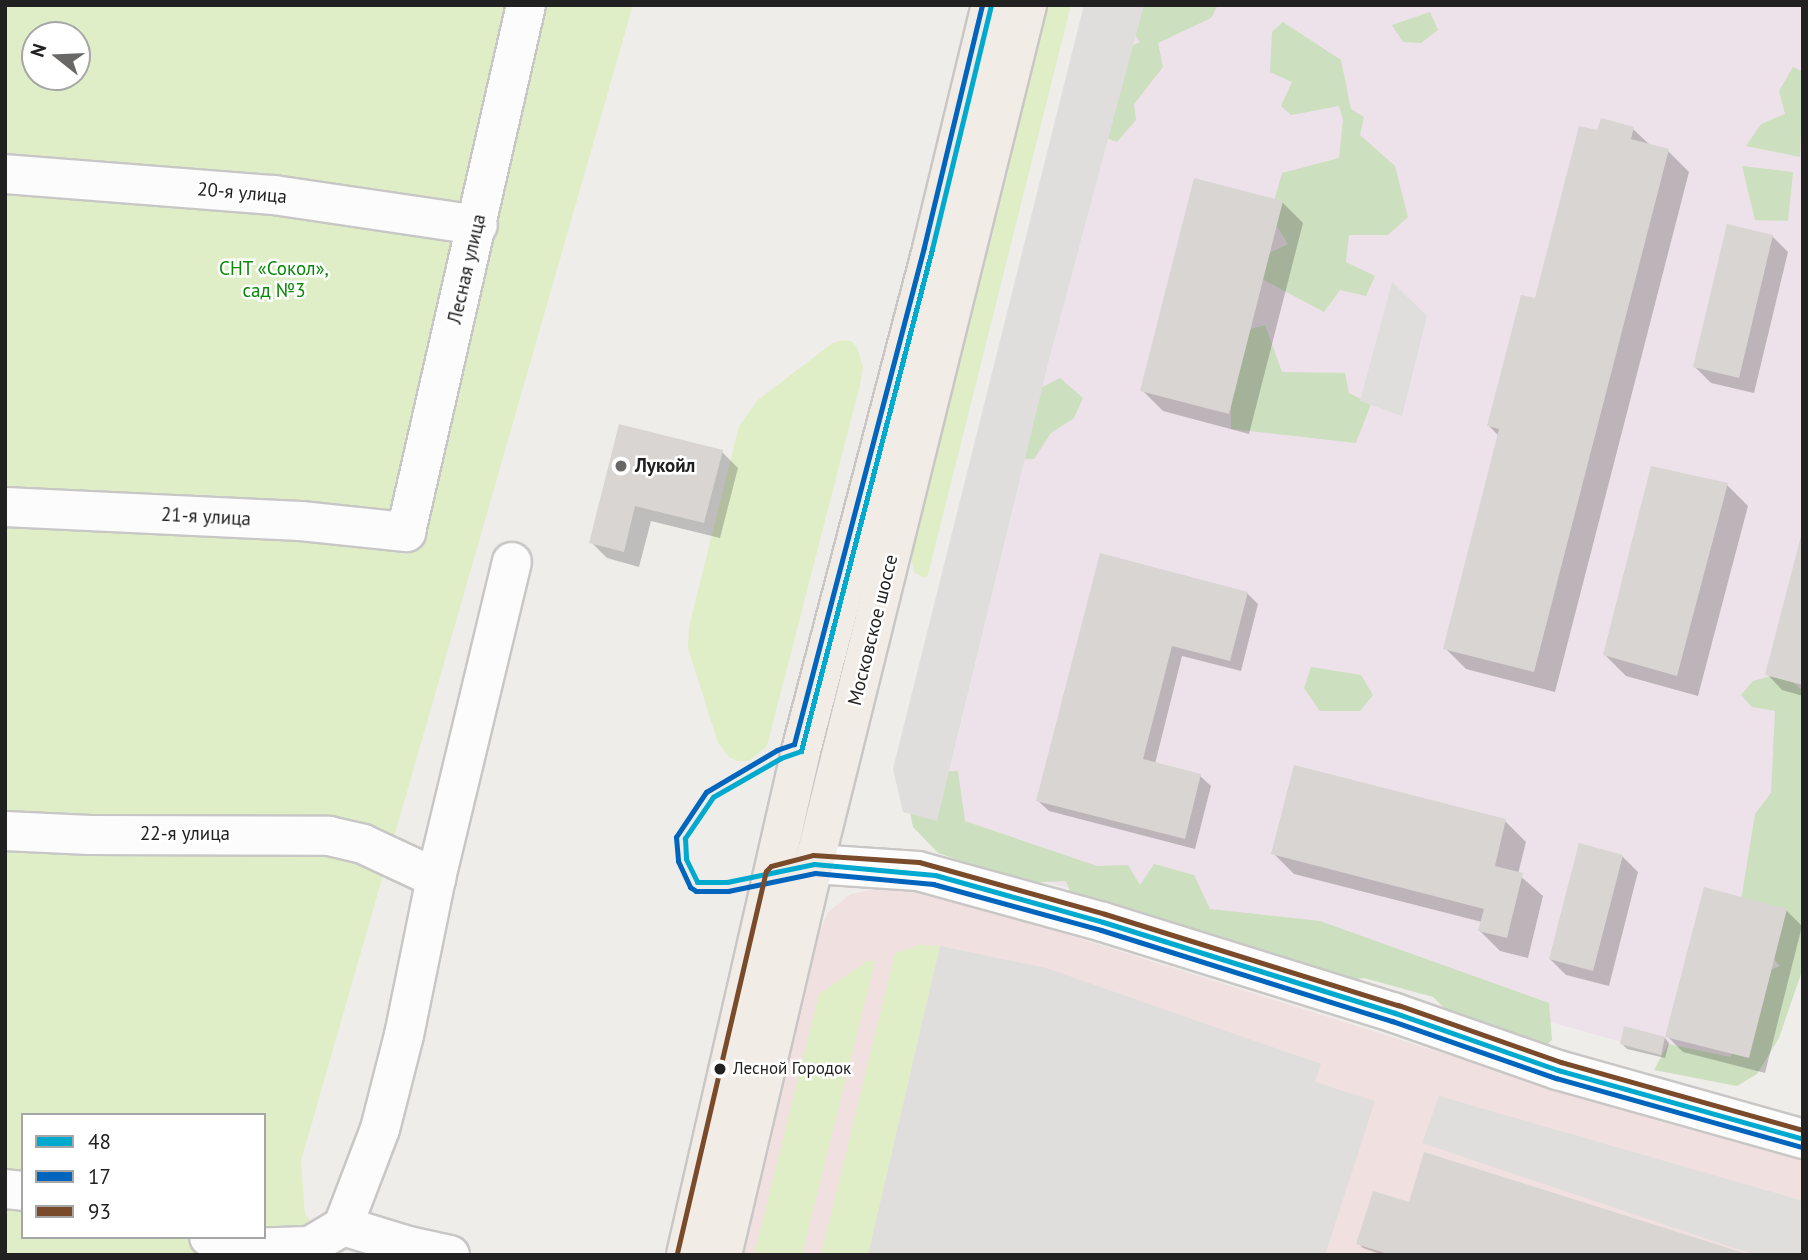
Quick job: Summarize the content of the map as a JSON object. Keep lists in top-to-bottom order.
{
  "streets": {
    "main road": ["Московское шоссе"],
    "street": [
      "20-я улица",
      "Лесная улица",
      "21-я улица",
      "22-я улица"
    ]
  },
  "crossings": [
    ["20-я улица", "Лесная улица"],
    ["Лесная улица", "21-я улица"]
  ],
  "parks": ["СНТ «Сокол», сад №3"],
  "places": ["Лукойл", "Лесной Городок"],
  "lines": ["transit line 48", "transit line 17", "transit line 93"],
  "legend": ["48", "17", "93"],
  "north": "left"
}
